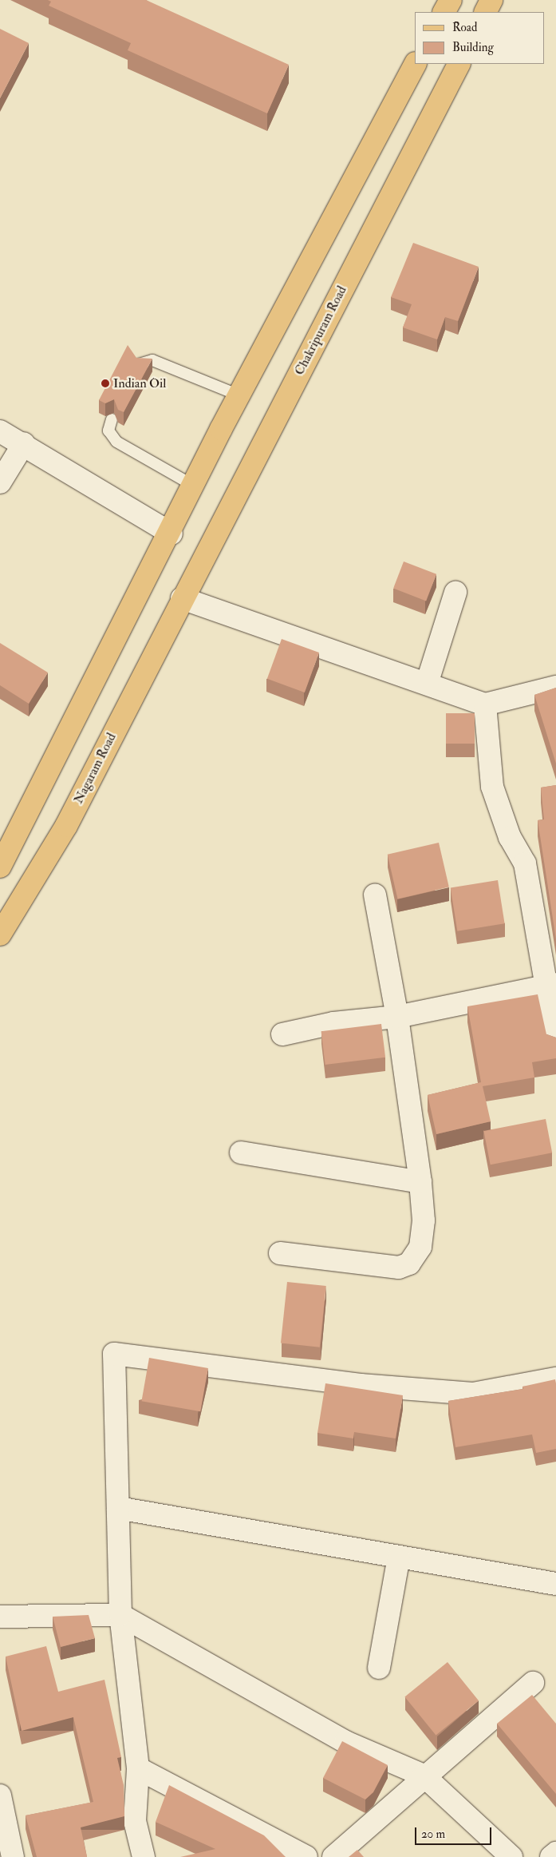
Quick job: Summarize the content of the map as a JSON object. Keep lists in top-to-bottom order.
{
  "streets": {
    "main road": ["Chakripuram Road", "Nagaram Road"]
  },
  "crossings": [
    ["Chakripuram Road", "Nagaram Road"]
  ],
  "places": ["Indian Oil"],
  "legend": ["Road", "Building"],
  "scale_bar": "20 m"
}
